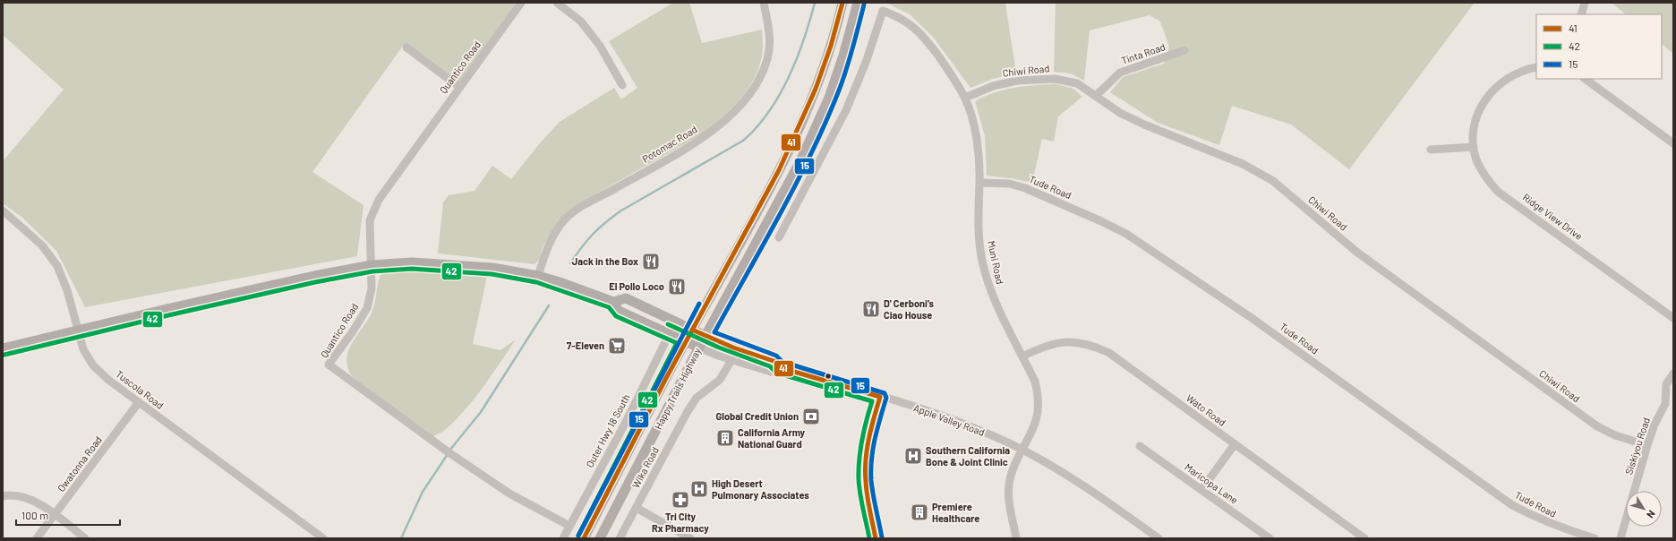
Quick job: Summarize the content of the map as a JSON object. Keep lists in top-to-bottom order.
{
  "streets": {
    "main road": ["Happy Trails Highway", "Apple Valley Road"],
    "street": [
      "Tinta Road",
      "Quantico Road",
      "Chiwi Road",
      "Potomac Road",
      "Tude Road",
      "Ridge View Drive",
      "Muni Road",
      "Tuscola Road",
      "Wato Road",
      "Outer Hwy 18 South",
      "Siskiyou Road",
      "Owatonna Road",
      "Wika Road",
      "Maricopa Lane"
    ]
  },
  "crossings": [
    ["Tinta Road", "Chiwi Road"],
    ["Quantico Road", "Apple Valley Road"],
    ["Quantico Road", "Outer Hwy 18 South"],
    ["Chiwi Road", "Muni Road"],
    ["Chiwi Road", "Siskiyou Road"],
    ["Potomac Road", "Apple Valley Road"],
    ["Tude Road", "Muni Road"],
    ["Muni Road", "Wato Road"],
    ["Muni Road", "Apple Valley Road"],
    ["Happy Trails Highway", "Apple Valley Road"],
    ["Tuscola Road", "Apple Valley Road"],
    ["Tuscola Road", "Owatonna Road"],
    ["Apple Valley Road", "Outer Hwy 18 South"],
    ["Apple Valley Road", "Wika Road"]
  ],
  "places": {
    "restaurant": ["Jack in the Box", "El Pollo Loco", "D' Cerboni's Ciao House"],
    "supermarket": ["7-Eleven"],
    "bank": ["Global Credit Union"],
    "building": ["California Army National Guard", "Premiere Healthcare"],
    "hospital": ["Southern California Bone & Joint Clinic", "High Desert Pulmonary Associates"],
    "pharmacy": ["Tri City Rx Pharmacy"]
  },
  "lines": ["transit line 41", "transit line 15", "transit line 42"],
  "legend": ["41", "42", "15"],
  "scale_bar": "100 m",
  "north": "bottom right"
}
